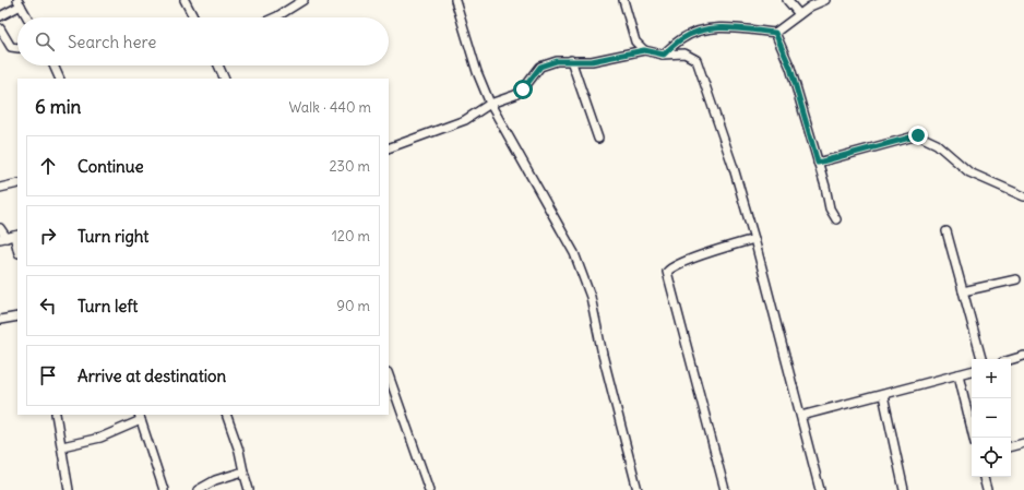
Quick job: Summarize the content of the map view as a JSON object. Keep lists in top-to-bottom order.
{
  "page": {
    "search": "Search here",
    "heading": ["6 min", "Walk · 440 m"],
    "list": [
      ["Continue", "230 m"],
      ["Turn right", "120 m"],
      ["Turn left", "90 m"],
      "Arrive at destination"
    ],
    "map_buttons": ["+", "−"]
  }
}
